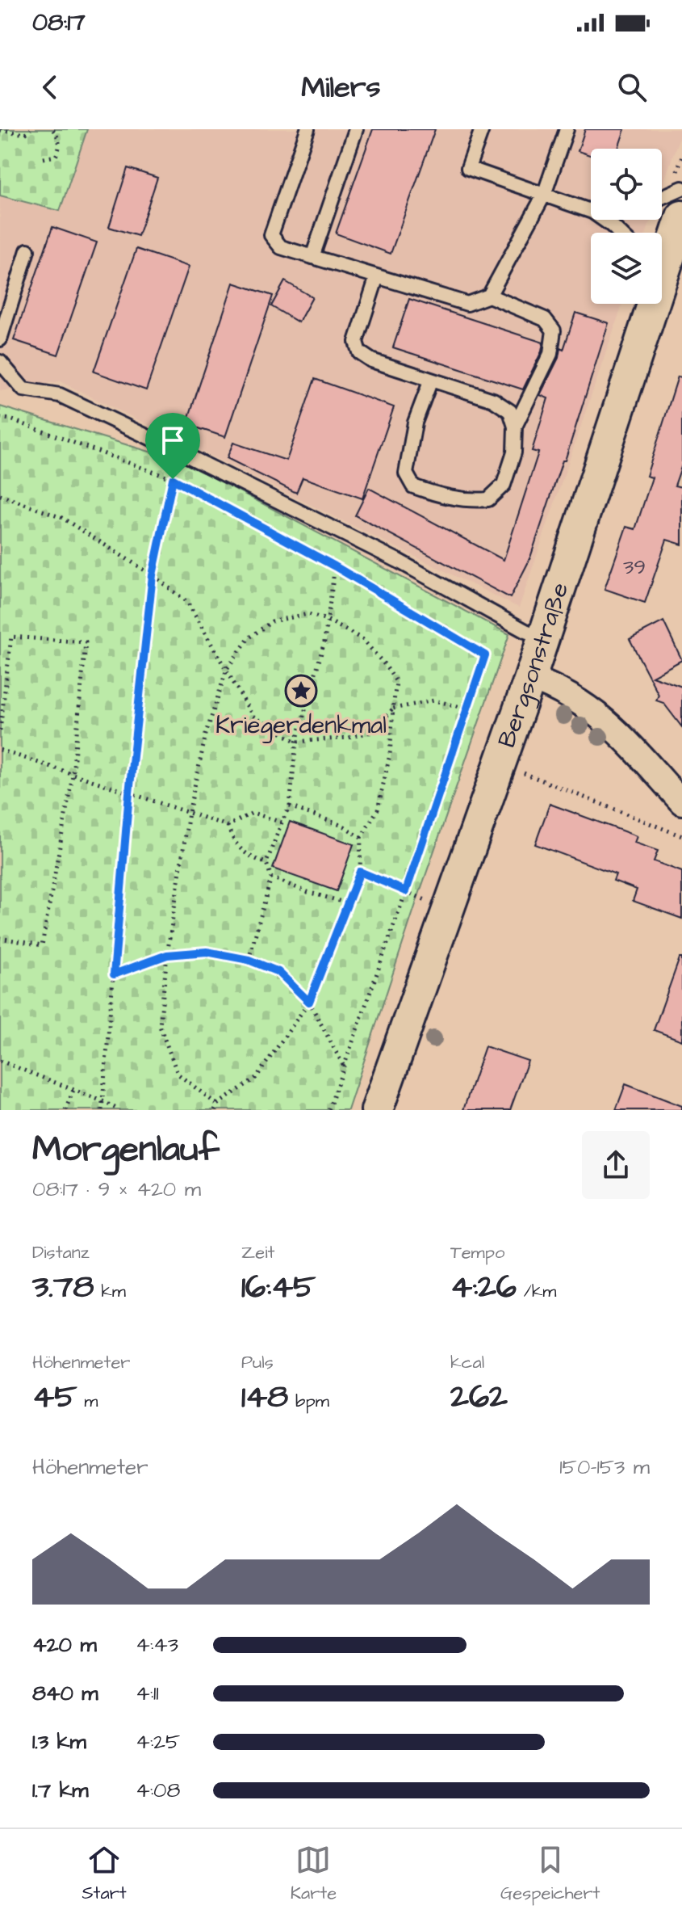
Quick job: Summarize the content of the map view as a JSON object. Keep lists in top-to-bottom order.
{
  "streets": {
    "street": ["Bergsonstraße"]
  },
  "places": {
    "place": ["Kriegerdenkmal"]
  },
  "house_numbers": ["39"],
  "page": {
    "status": "08:17",
    "header": "Milers",
    "heading": ["Morgenlauf", "08:17 · 9 × 420 m"],
    "stats": [
      ["Distanz", "3.78 km"],
      ["Zeit", "16:45"],
      ["Tempo", "4:26 /km"],
      ["Höhenmeter", "45 m"],
      ["Puls", "148 bpm"],
      ["kcal", "262"]
    ],
    "chart": ["Höhenmeter", "150–153 m"],
    "list": [
      {
        "name": "420 m",
        "note": "4:43"
      },
      {
        "name": "840 m",
        "note": "4:11"
      },
      {
        "name": "1.3 km",
        "note": "4:25"
      },
      {
        "name": "1.7 km",
        "note": "4:08"
      }
    ],
    "tabs": ["Start", "Karte", "Gespeichert"]
  }
}
